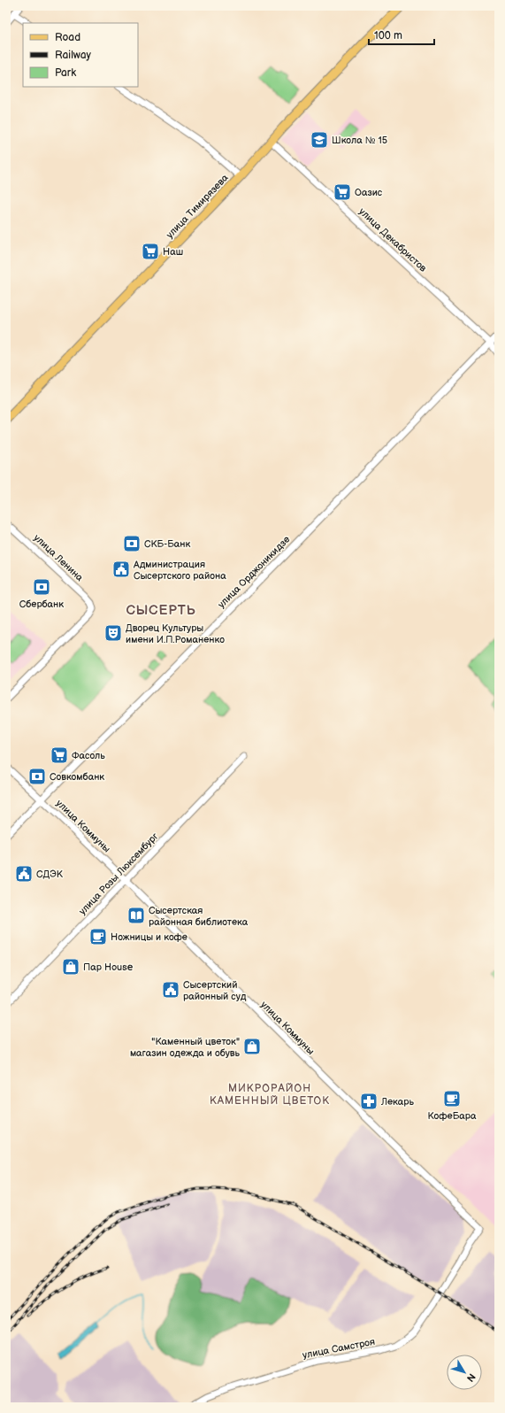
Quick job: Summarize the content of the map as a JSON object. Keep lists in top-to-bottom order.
{
  "streets": {
    "main road": ["улица Тимирязева"],
    "street": [
      "улица Декабристов",
      "улица Ленина",
      "улица Орджоникидзе",
      "улица Коммуны",
      "улица Розы Люксембург",
      "улица Самстроя"
    ]
  },
  "crossings": [
    ["улица Тимирязева", "улица Декабристов"],
    ["улица Декабристов", "улица Орджоникидзе"],
    ["улица Орджоникидзе", "улица Коммуны"],
    ["улица Коммуны", "улица Розы Люксембург"],
    ["улица Коммуны", "улица Самстроя"]
  ],
  "districts": ["СЫСЕРТЬ", "МИКРОРАЙОН КАМЕННЫЙ ЦВЕТОК"],
  "places": {
    "school or university": ["Школа № 15"],
    "supermarket": ["Оазис", "Наш", "Фасоль"],
    "bank": ["СКБ-Банк", "Сбербанк", "Совкомбанк"],
    "public building": ["Администрация Сысертского района", "СДЭК", "Сысертский районный суд"],
    "theatre": ["Дворец Культуры имени И.П.Романенко"],
    "library": ["Сысертская районная библиотека"],
    "cafe": ["Ножницы и кофе", "КофеБара"],
    "shop": ["Пар House", "\"Каменный цветок\" магазин одежда и обувь"],
    "pharmacy": ["Лекарь"]
  },
  "legend": ["Road", "Railway", "Park"],
  "scale_bar": "100 m",
  "north": "bottom right"
}
